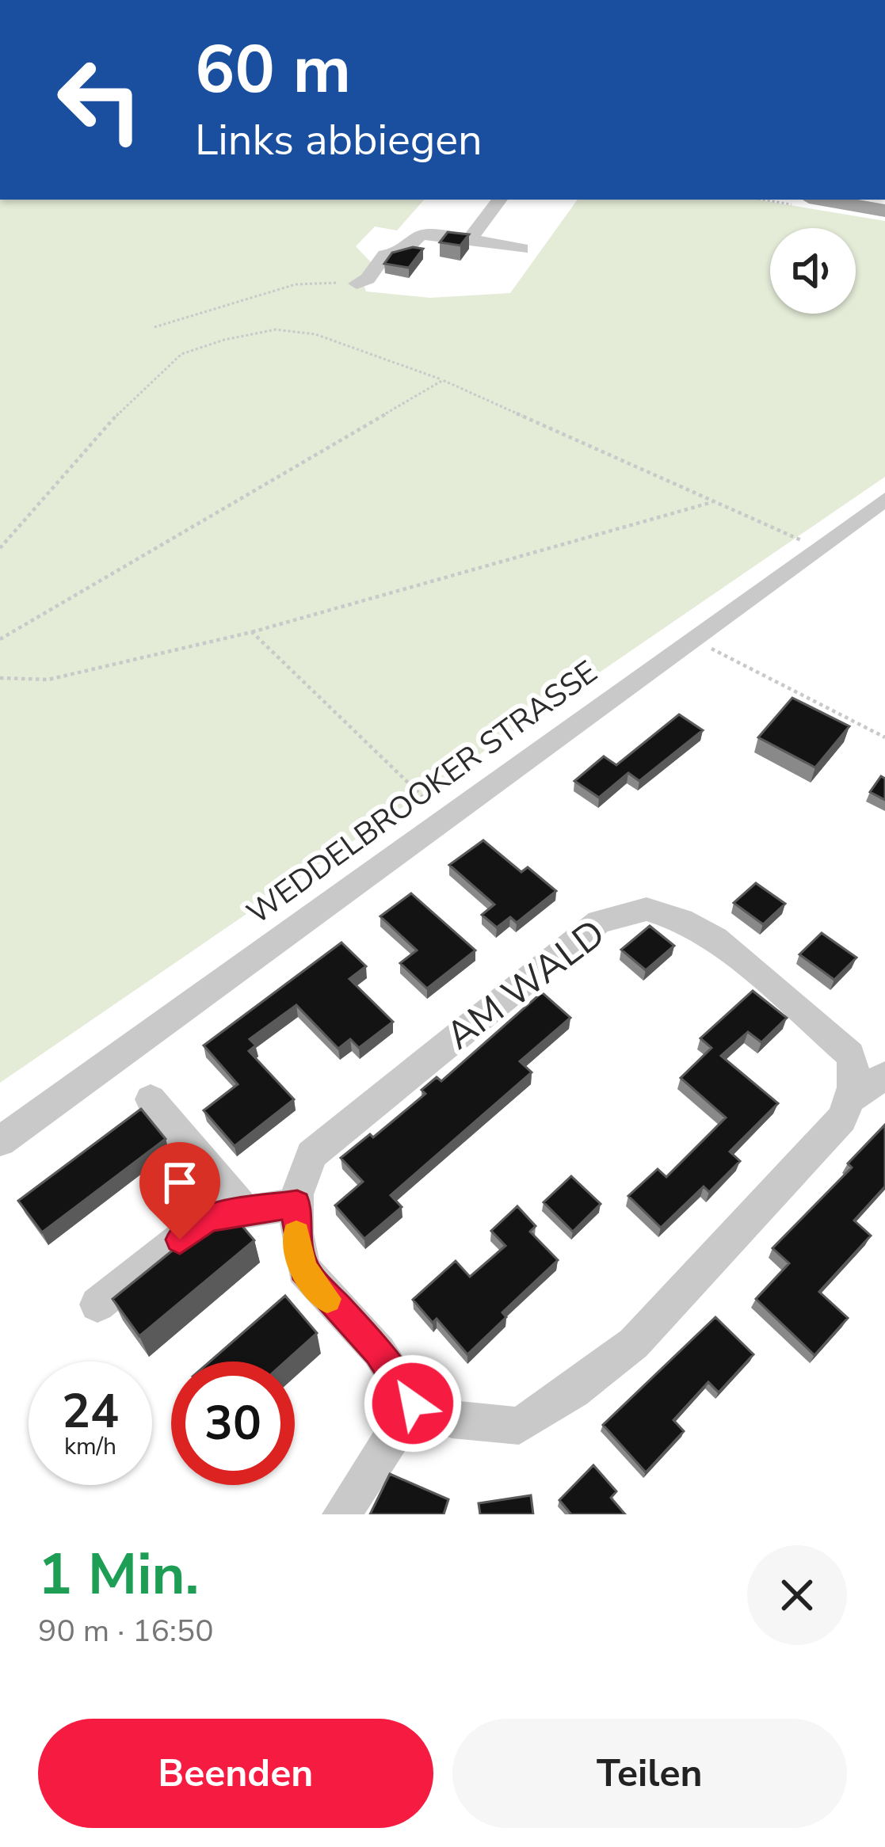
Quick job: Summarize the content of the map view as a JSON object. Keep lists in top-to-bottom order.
{
  "streets": {
    "street": ["WEDDELBROOKER STRASSE", "AM WALD"]
  },
  "page": {
    "turn": ["60 m", "Links abbiegen"],
    "speed": "24 km/h",
    "limit": "30",
    "heading": ["1 Min.", "90 m · 16:50"],
    "buttons": ["Beenden", "Teilen"]
  }
}
